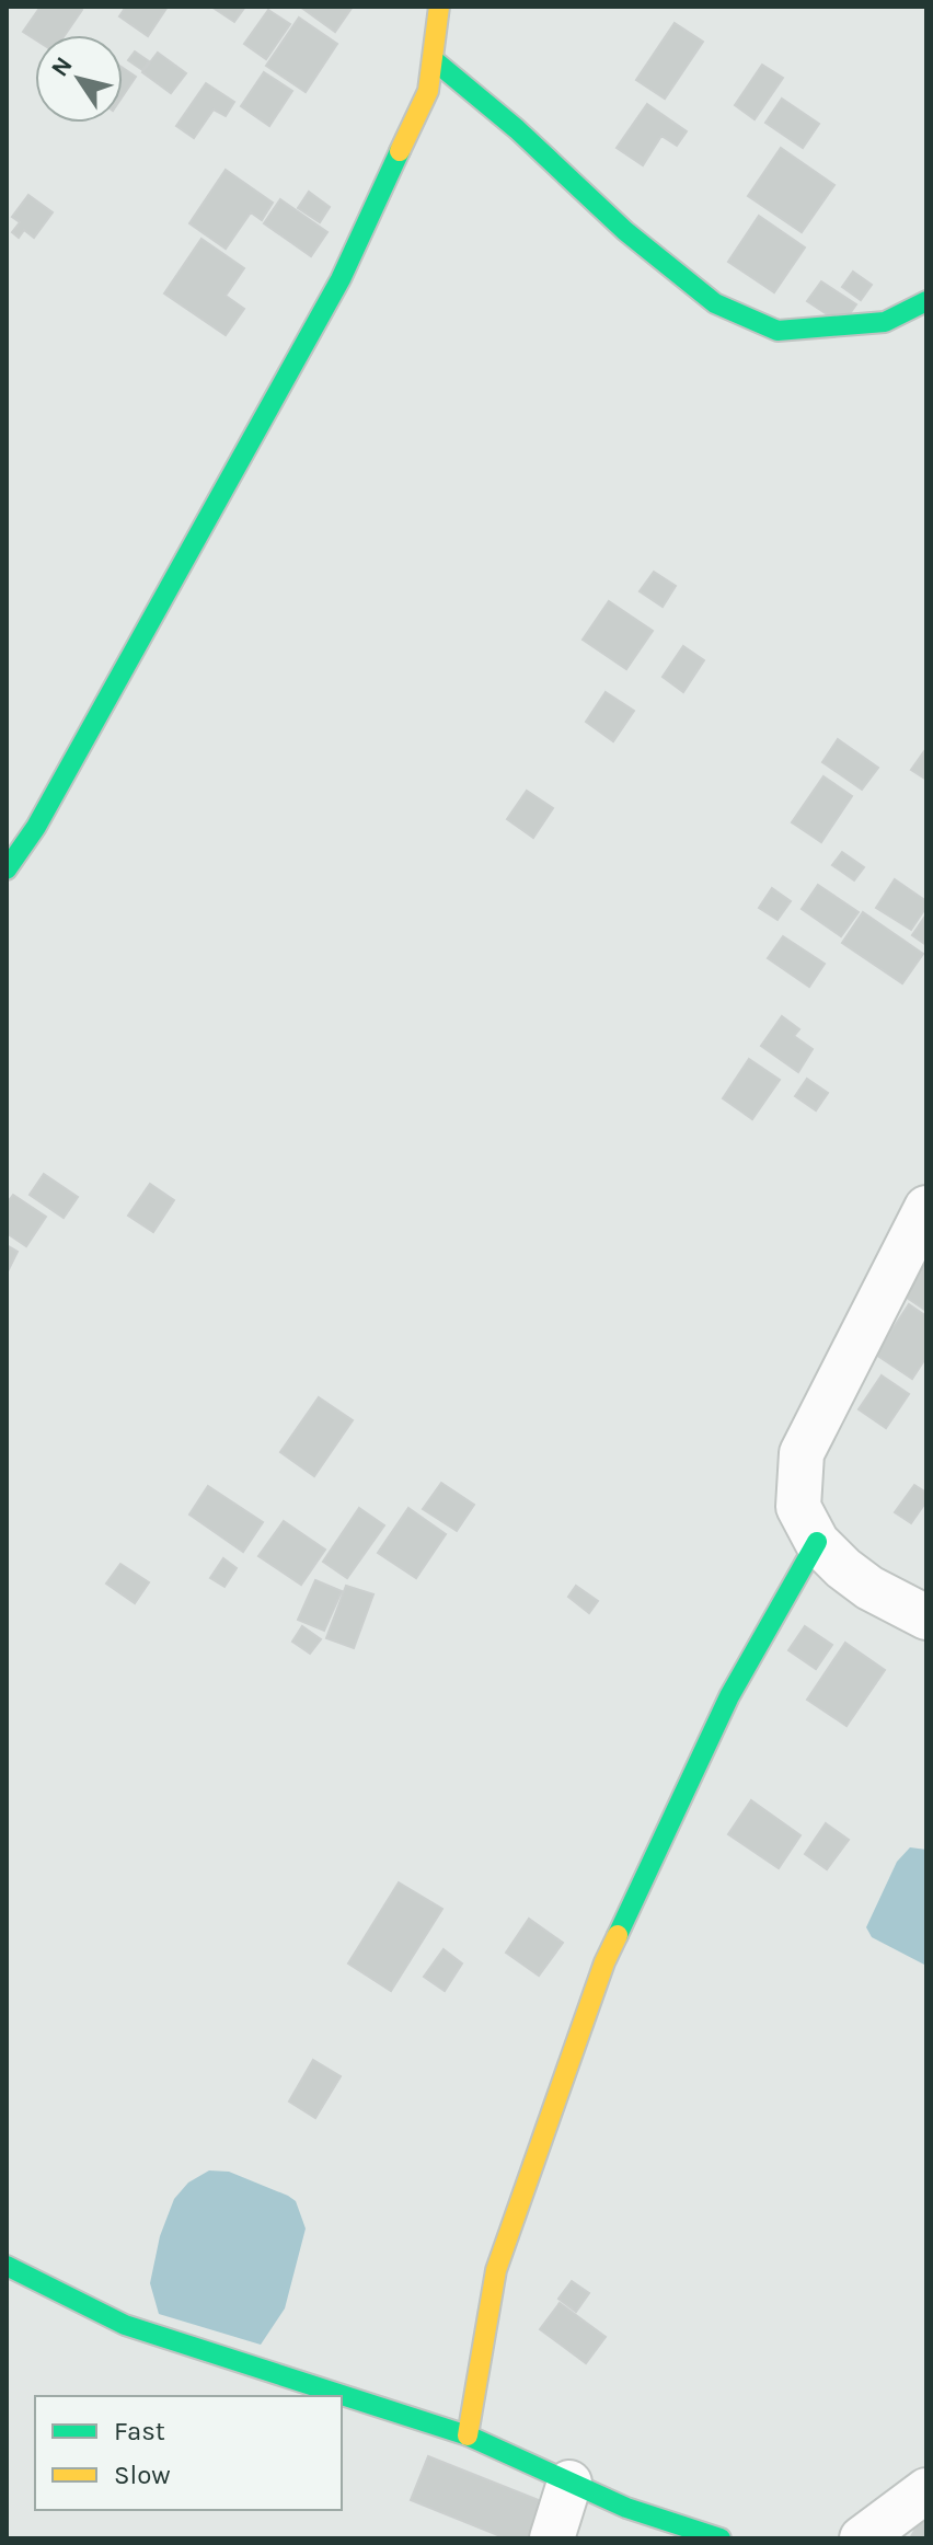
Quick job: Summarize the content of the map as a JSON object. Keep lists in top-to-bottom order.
{
  "legend": ["Fast", "Slow"],
  "north": "top left"
}
